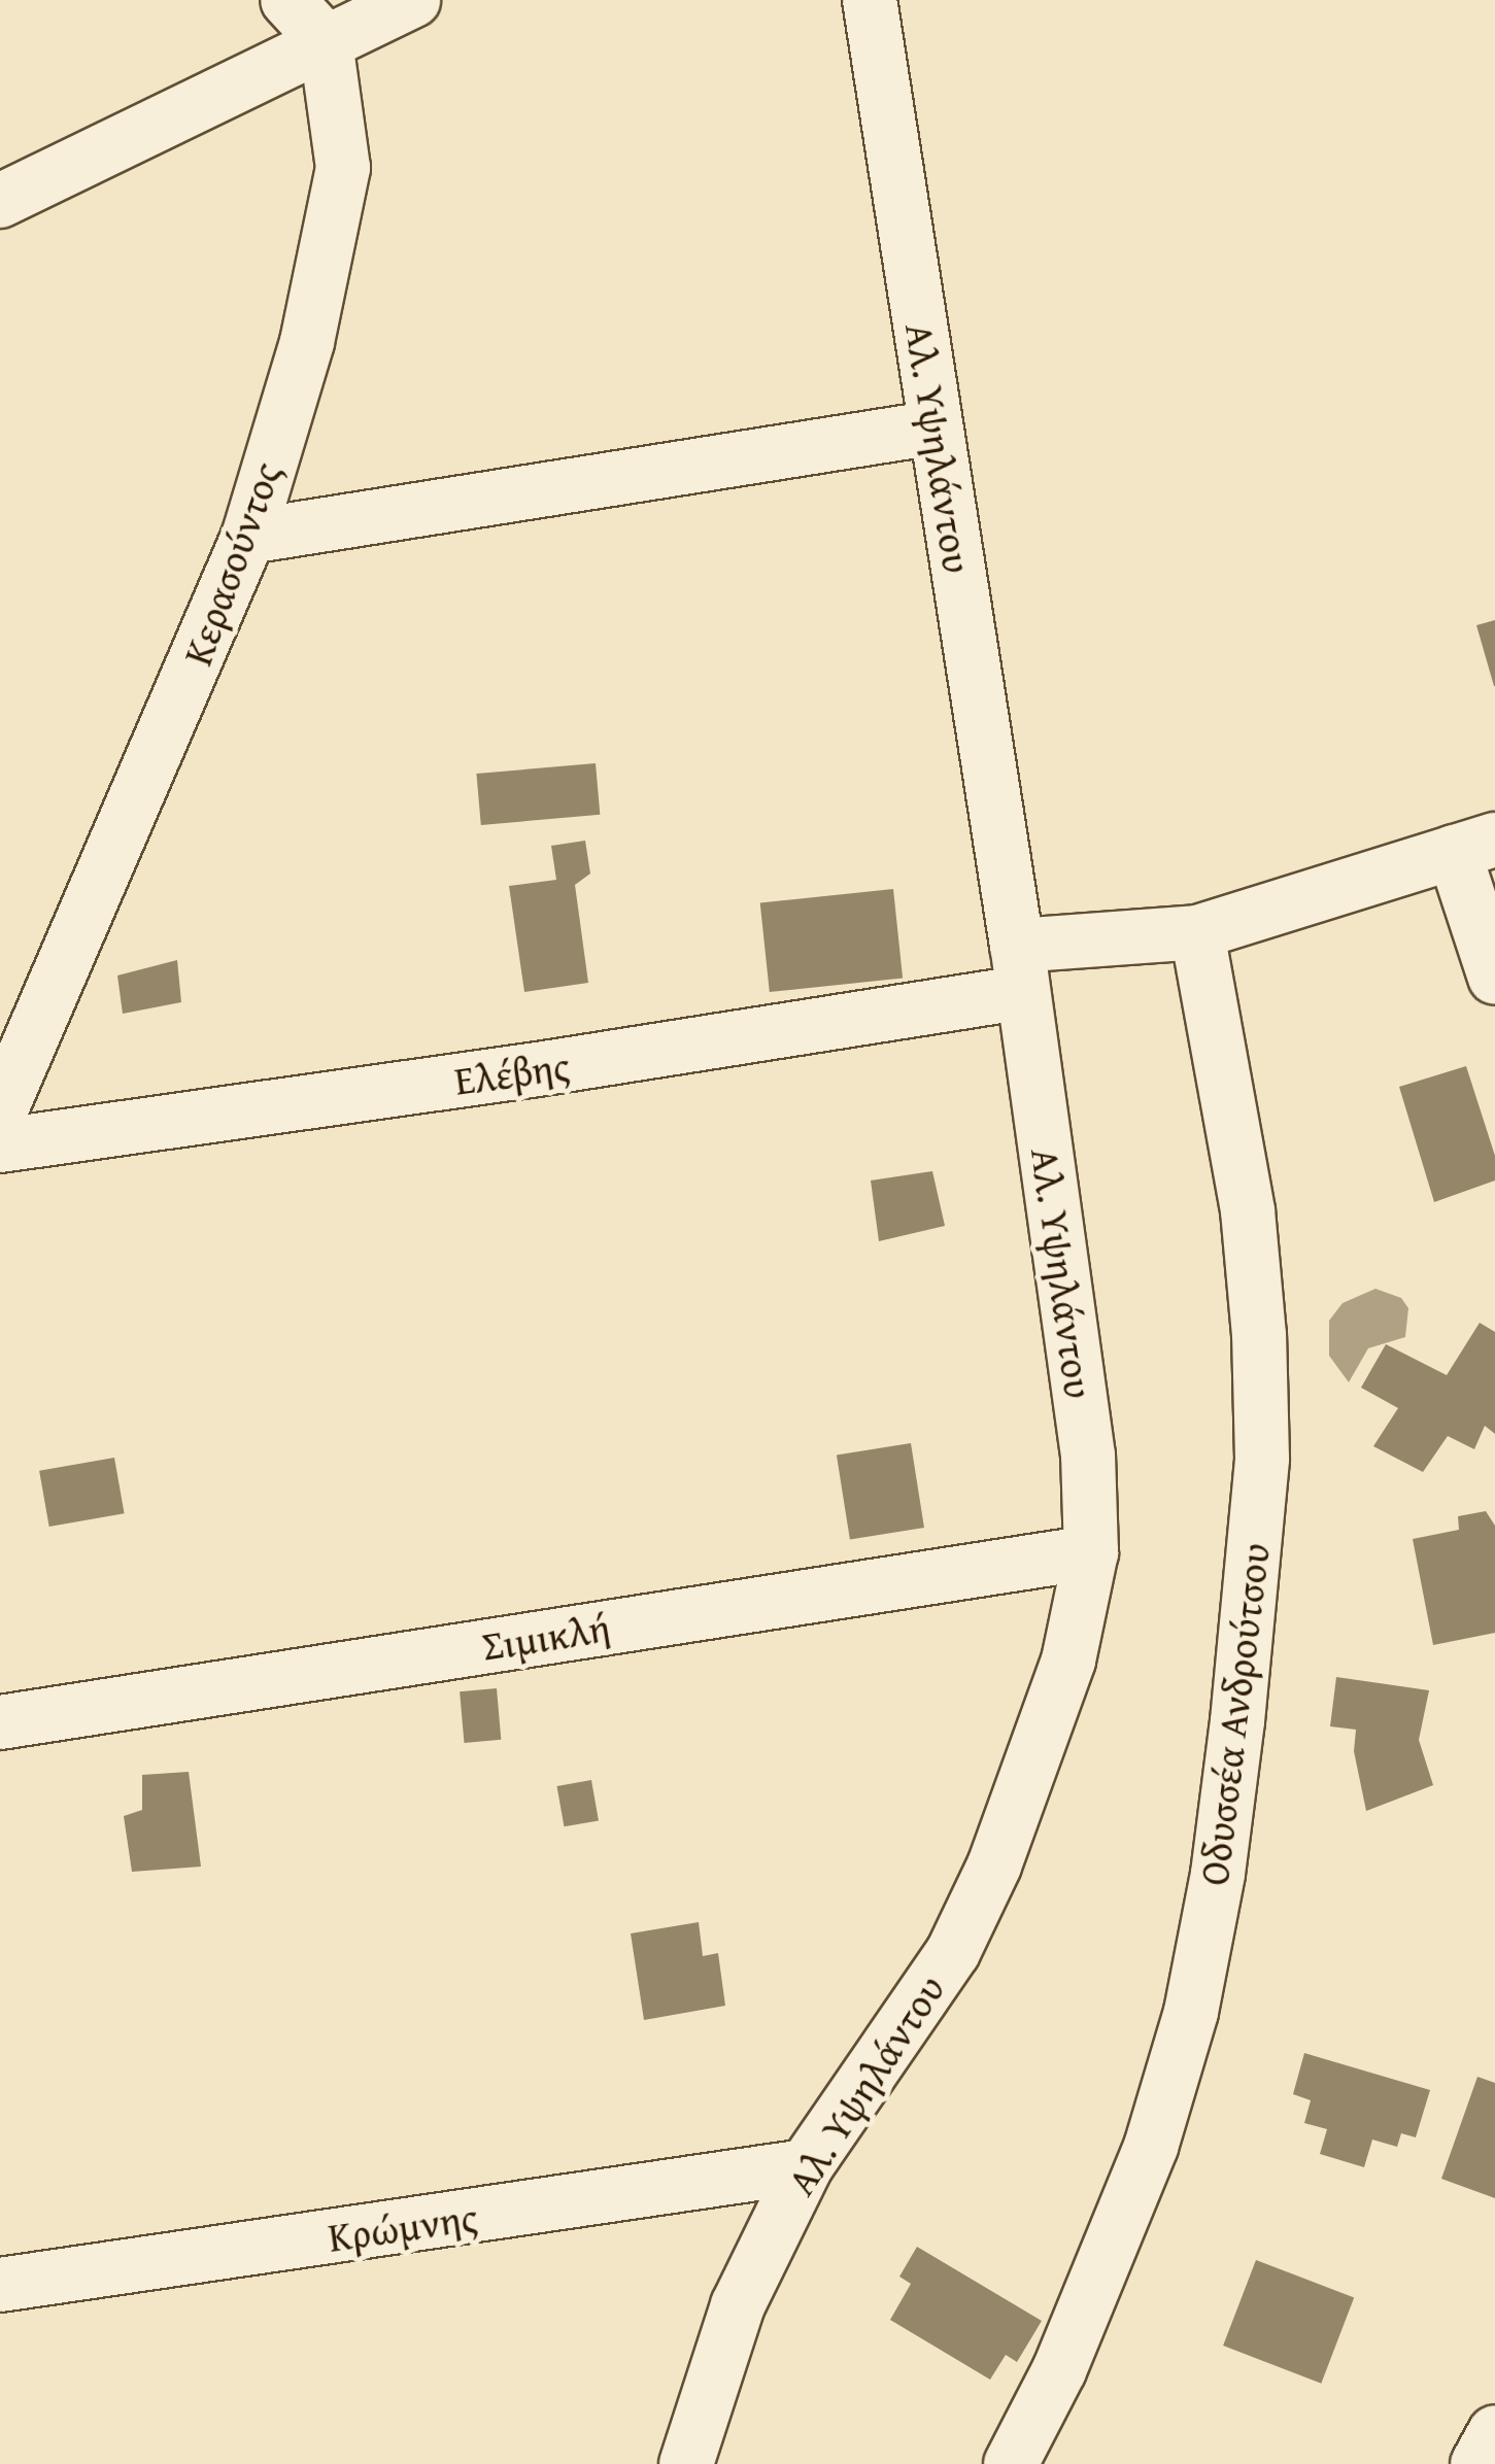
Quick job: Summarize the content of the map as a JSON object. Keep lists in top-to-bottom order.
{
  "streets": {
    "street": [
      "Αλ. Υψηλάντου",
      "Κερασούντος",
      "Ελέβης",
      "Σιμικλή",
      "Οδυσσέα Ανδρούτσου",
      "Κρώμνης"
    ]
  },
  "crossings": [
    ["Αλ. Υψηλάντου", "Ελέβης"],
    ["Αλ. Υψηλάντου", "Σιμικλή"],
    ["Αλ. Υψηλάντου", "Κρώμνης"],
    ["Ελέβης", "Οδυσσέα Ανδρούτσου"]
  ]
}
